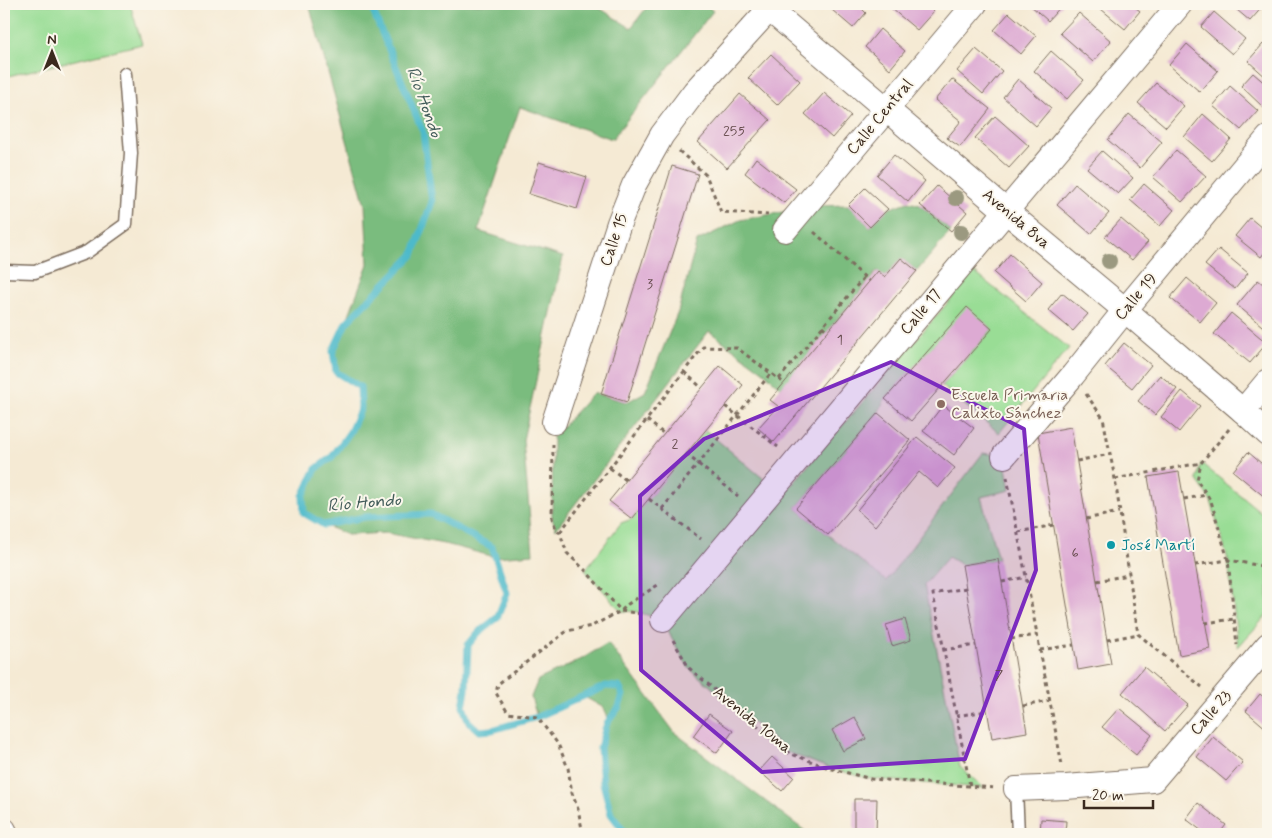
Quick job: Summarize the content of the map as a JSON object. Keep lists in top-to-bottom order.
{
  "streets": {
    "street": [
      "Calle Central",
      "Avenida 8va",
      "Calle 15",
      "Calle 19",
      "Calle 17",
      "Calle 23"
    ],
    "path": ["Avenida 10ma"]
  },
  "crossings": [
    ["Calle Central", "Avenida 8va"],
    ["Avenida 8va", "Calle 15"],
    ["Avenida 8va", "Calle 19"],
    ["Avenida 8va", "Calle 17"],
    ["Calle 17", "Avenida 10ma"]
  ],
  "water": ["Río Hondo"],
  "places": ["Escuela Primaria Calixto Sánchez", "José Martí"],
  "house_numbers": [
    "255",
    "3",
    "1",
    "2",
    "6",
    "7"
  ],
  "scale_bar": "20 m",
  "north": "top"
}
